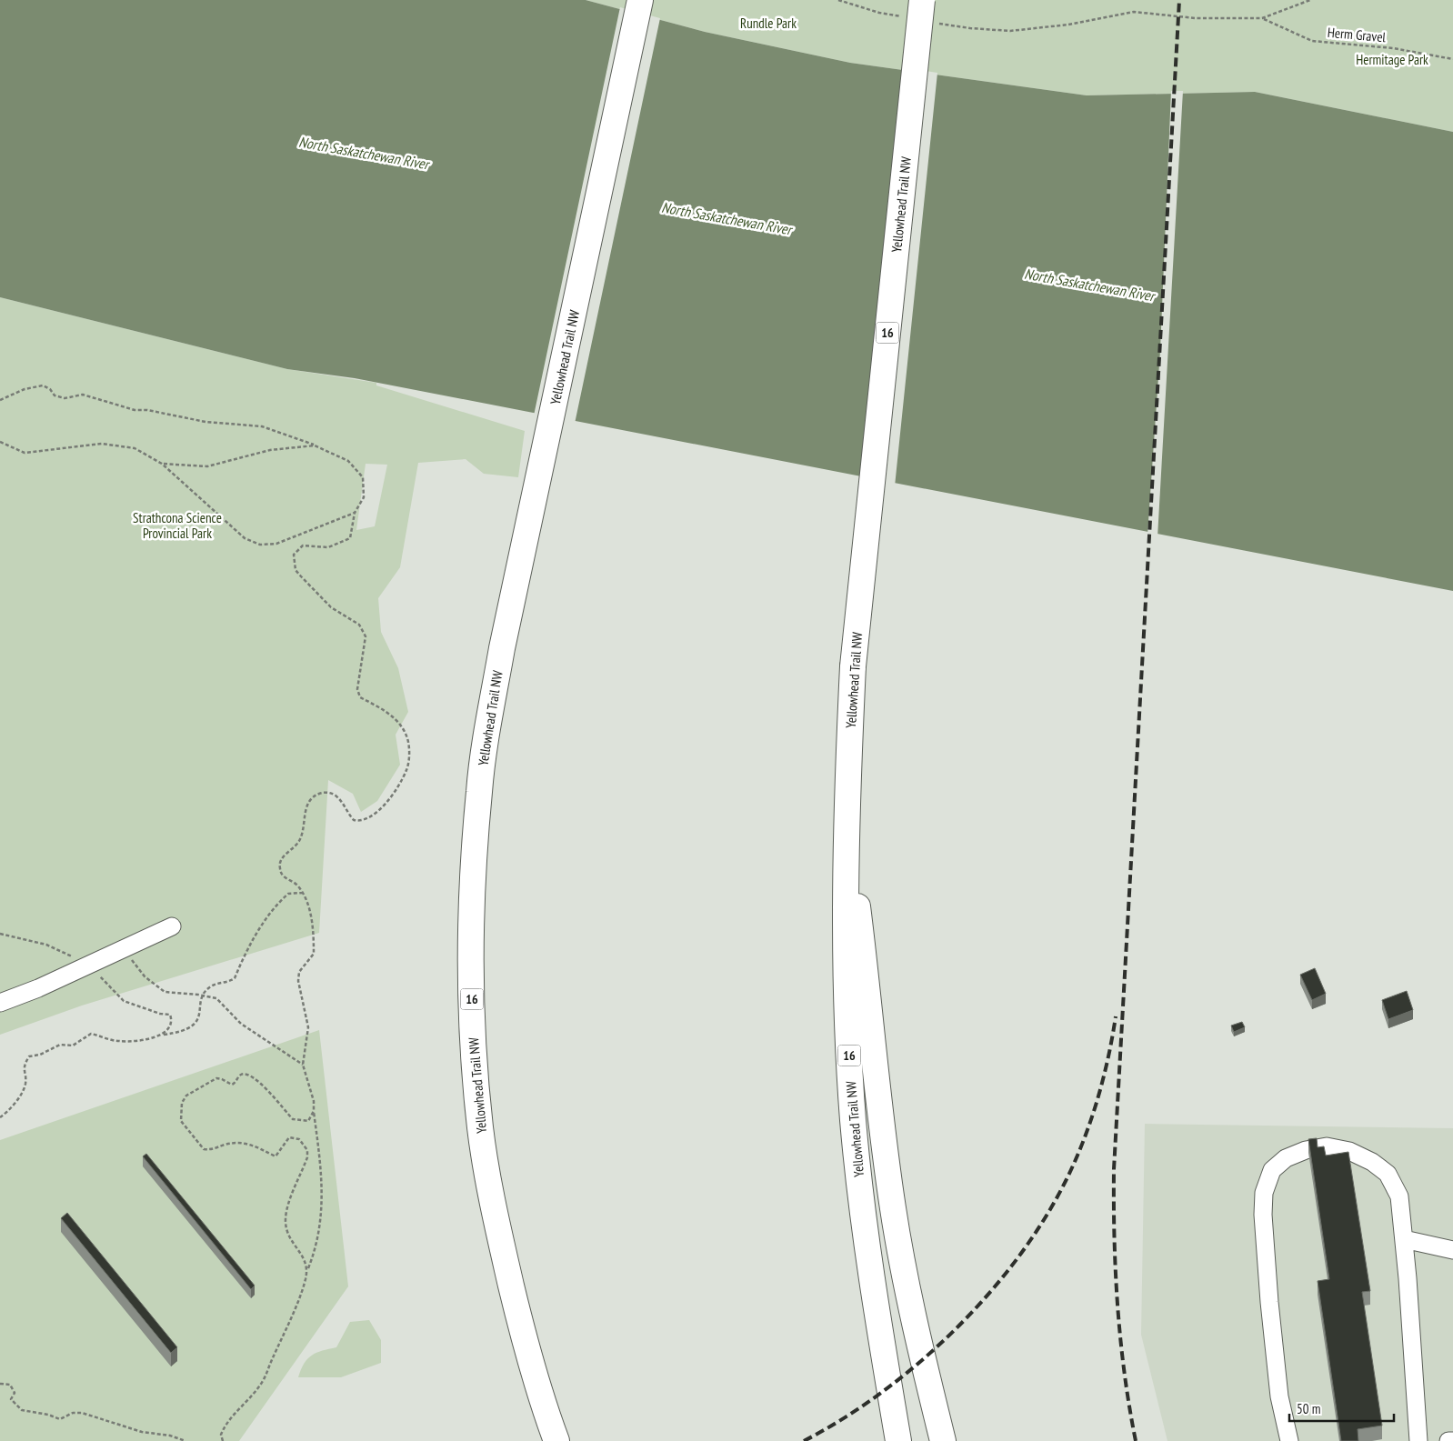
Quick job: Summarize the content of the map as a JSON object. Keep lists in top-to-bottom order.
{
  "streets": {
    "highway": ["Yellowhead Trail NW", "16"],
    "path": ["Herm Gravel"]
  },
  "water": ["North Saskatchewan River"],
  "parks": ["Rundle Park", "Hermitage Park", "Strathcona Science Provincial Park"],
  "scale_bar": "50 m"
}
